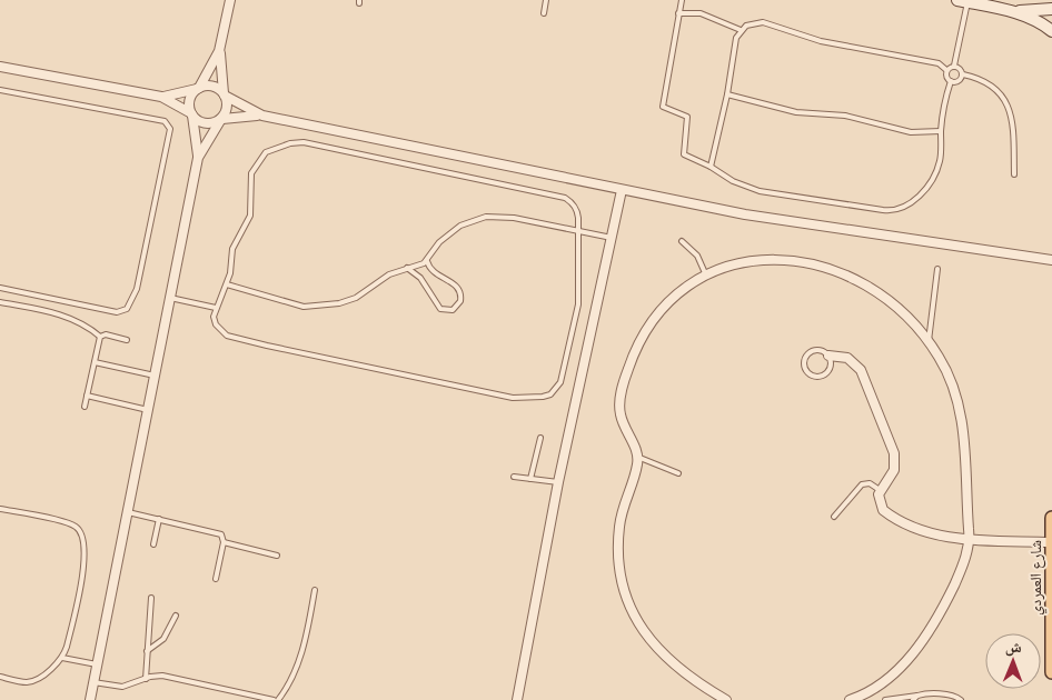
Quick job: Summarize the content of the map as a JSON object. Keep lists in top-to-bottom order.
{
  "streets": {
    "main road": ["شارع العمردي"]
  },
  "north": "top"
}
